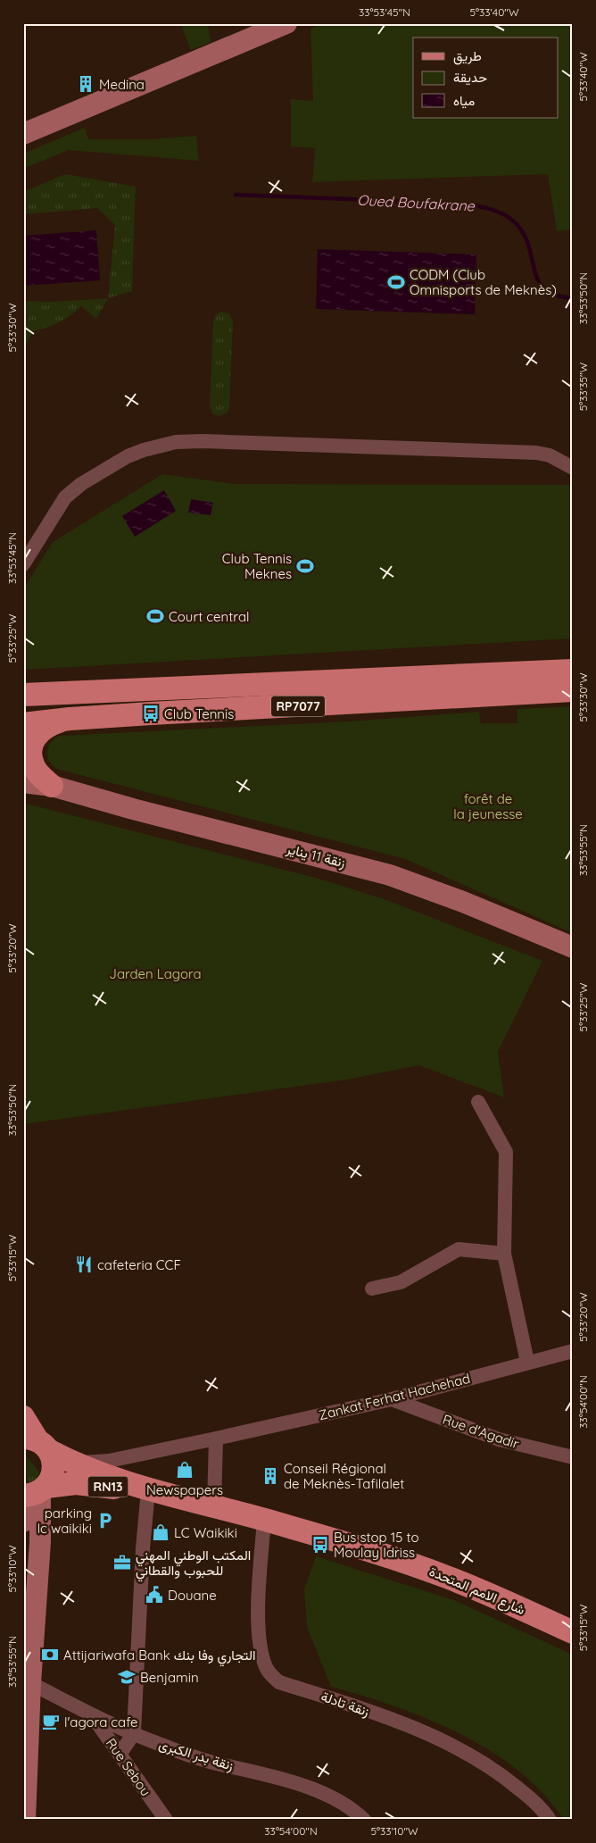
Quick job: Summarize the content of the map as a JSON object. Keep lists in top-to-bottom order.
{
  "streets": {
    "main road": [
      "RP7077",
      "زنقة 11 يناير",
      "RN13",
      "شارع الامم المتحدة"
    ],
    "street": [
      "Zankat Ferhat Hachehad",
      "Rue d'Agadir",
      "زنقة تادلة",
      "زنقة بدر الكبرى",
      "Rue Sebou"
    ]
  },
  "crossings": [
    ["Zankat Ferhat Hachehad", "Rue d'Agadir"],
    ["Zankat Ferhat Hachehad", "RN13"],
    ["RN13", "شارع الامم المتحدة"],
    ["شارع الامم المتحدة", "زنقة تادلة"],
    ["زنقة بدر الكبرى", "Rue Sebou"]
  ],
  "water": ["Oued Boufakrane"],
  "parks": ["forêt de la jeunesse", "Jarden Lagora"],
  "places": {
    "building": ["Medina", "Conseil Régional de Meknès-Tafilalet"],
    "sports": ["CODM (Club Omnisports de Meknès)", "Club Tennis Meknes", "Court central"],
    "bus stop": ["Club Tennis", "Bus stop 15 to Moulay Idriss"],
    "restaurant": ["cafeteria CCF"],
    "shop": ["Newspapers", "LC Waikiki"],
    "parking": ["parking lc waikiki"],
    "office": ["المكتب الوطني المهني للحبوب والقطاني"],
    "public building": ["Douane"],
    "bank": ["Attijariwafa Bank التجاري وفا بنك"],
    "school or university": ["Benjamin"],
    "cafe": ["l'agora cafe"]
  },
  "legend": ["طريق", "حديقة", "مياه"],
  "coordinates": [
    "33°53'45\"N",
    "5°33'40\"W",
    "33°53'50\"N",
    "5°33'30\"W",
    "5°33'35\"W",
    "5°33'25\"W",
    "33°53'55\"N",
    "5°33'20\"W",
    "5°33'15\"W",
    "33°54'00\"N",
    "5°33'10\"W"
  ]
}
